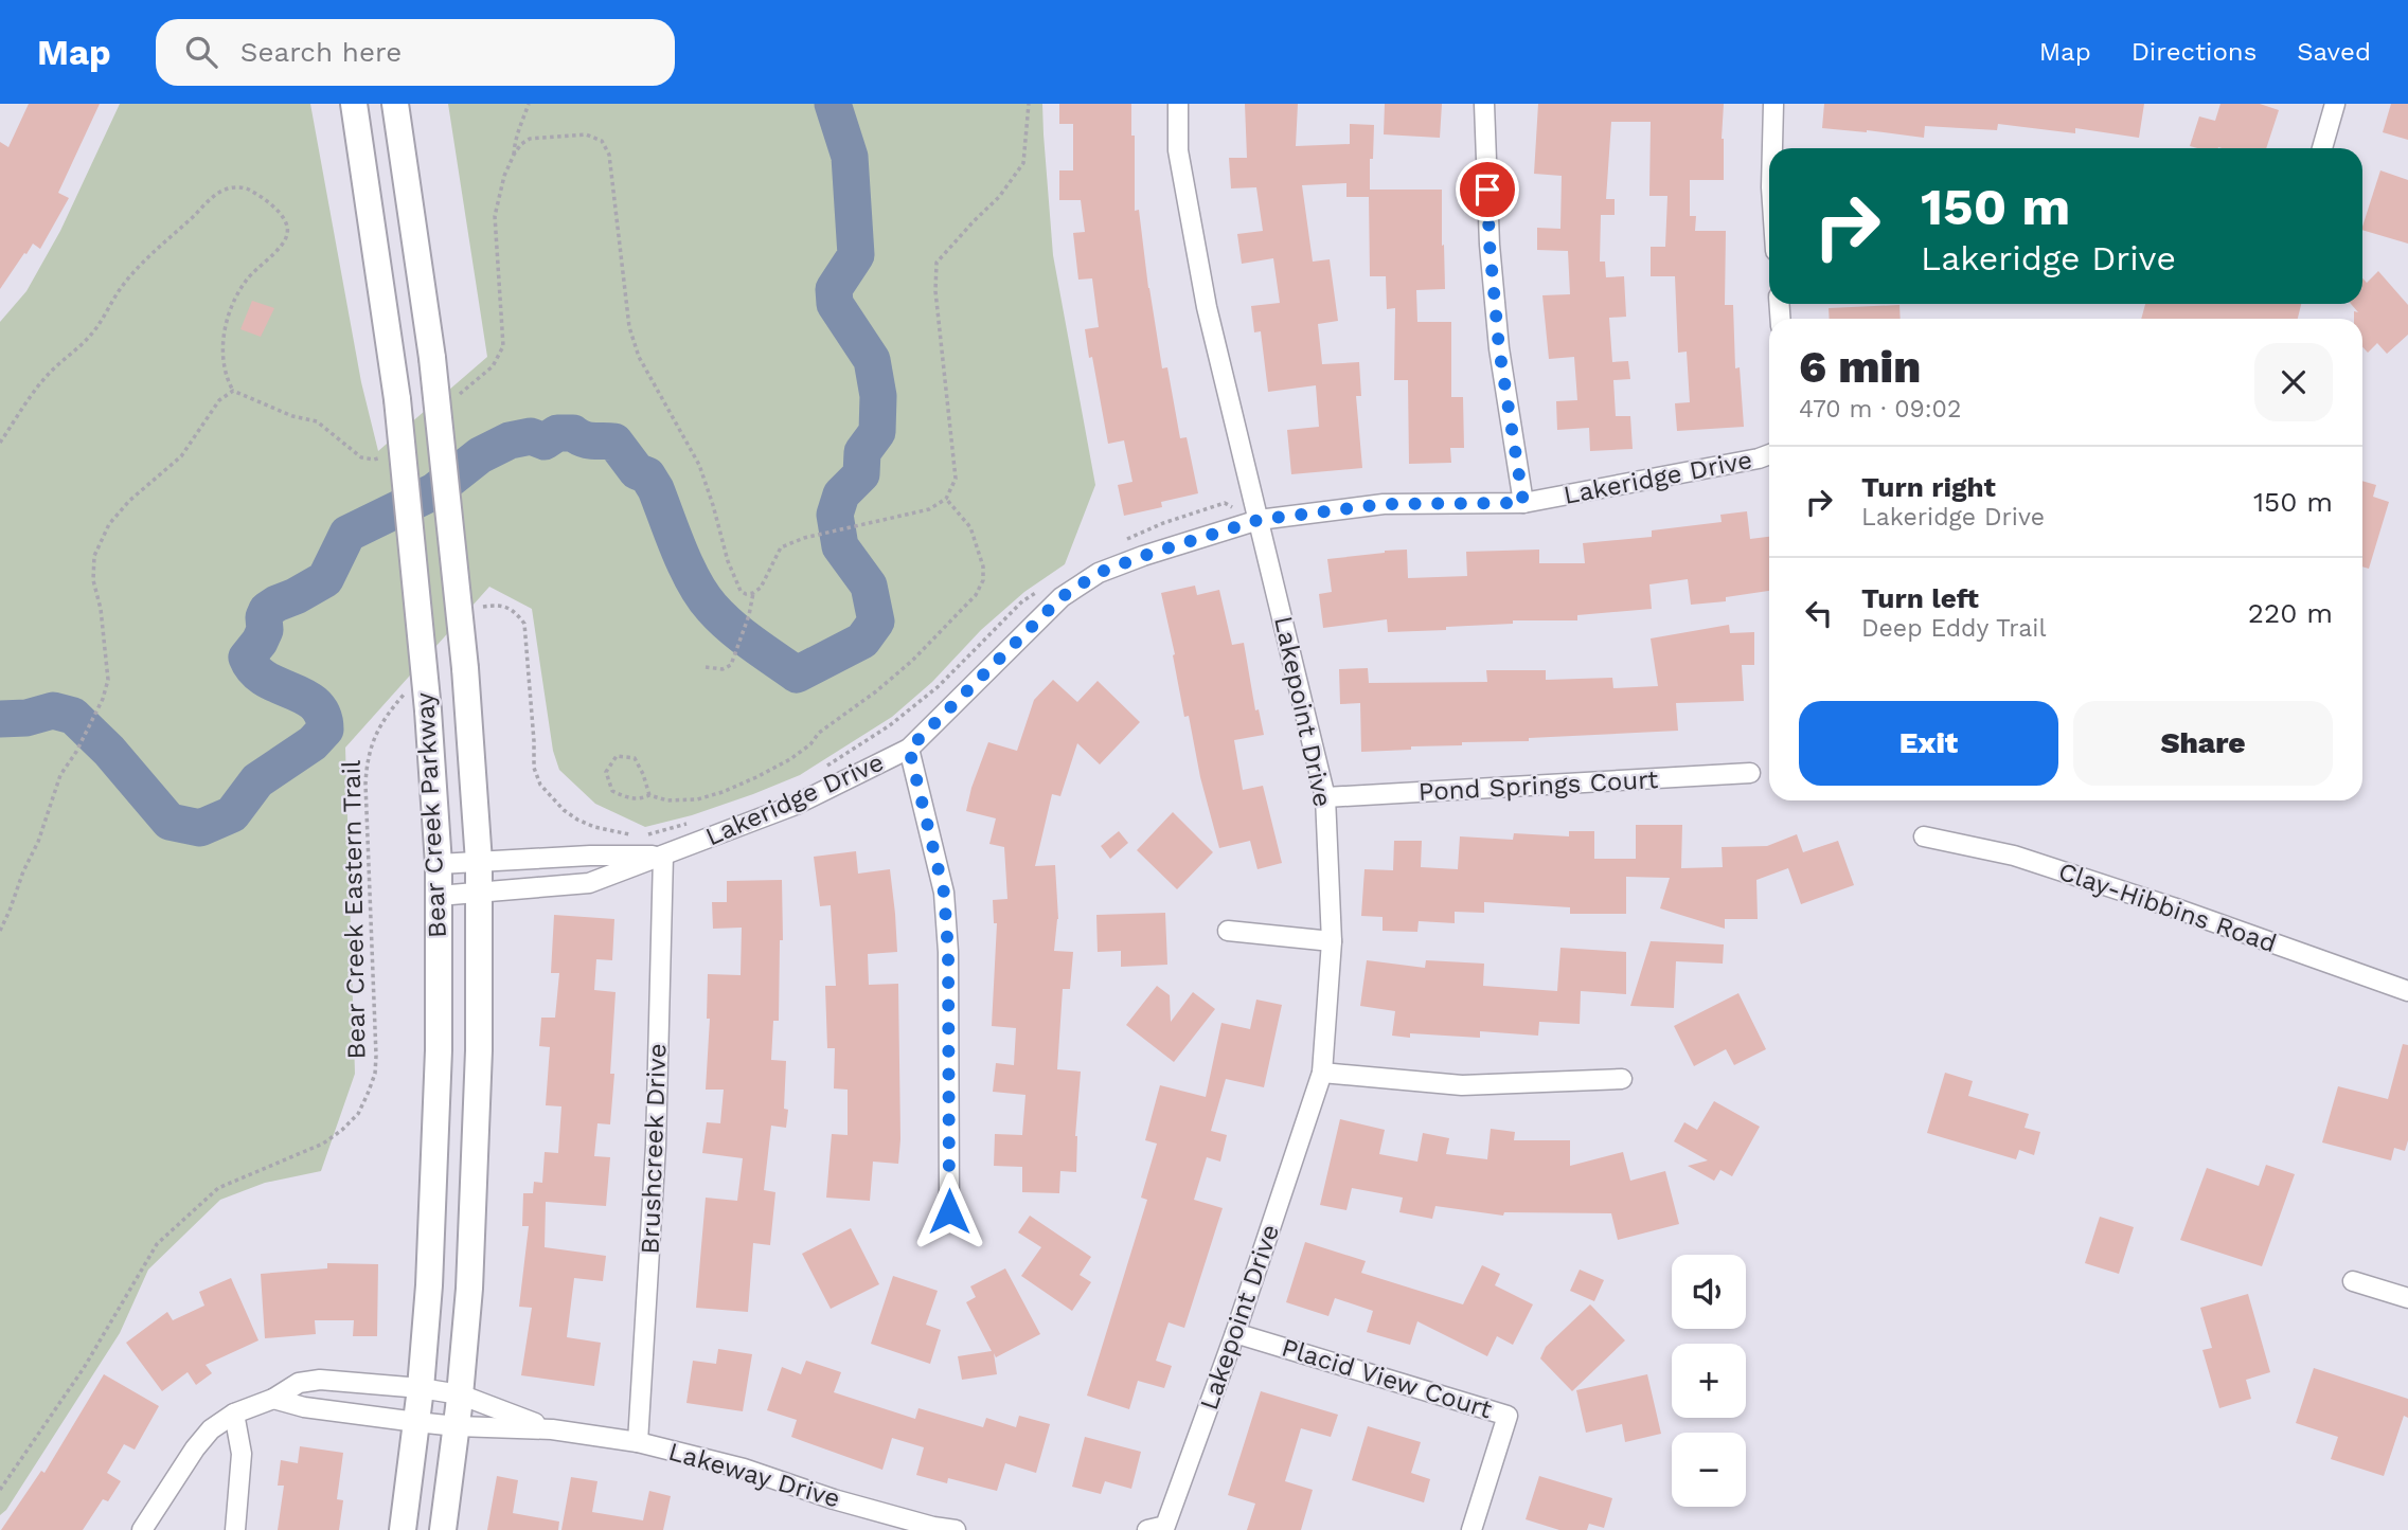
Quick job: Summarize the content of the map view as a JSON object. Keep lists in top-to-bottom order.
{
  "streets": {
    "main road": ["Bear Creek Parkway"],
    "street": [
      "Lakeridge Drive",
      "Lakepoint Drive",
      "Pond Springs Court",
      "Clay-Hibbins Road",
      "Brushcreek Drive",
      "Placid View Court",
      "Lakeway Drive"
    ],
    "path": ["Bear Creek Eastern Trail"]
  },
  "crossings": [
    ["Lakeridge Drive", "Lakepoint Drive"],
    ["Lakeridge Drive", "Bear Creek Parkway"],
    ["Lakeridge Drive", "Brushcreek Drive"],
    ["Lakepoint Drive", "Pond Springs Court"],
    ["Lakepoint Drive", "Placid View Court"],
    ["Bear Creek Parkway", "Lakeway Drive"],
    ["Brushcreek Drive", "Lakeway Drive"]
  ],
  "page": {
    "header": "Map",
    "search": "Search here",
    "nav": ["Map", "Directions", "Saved"],
    "turn": ["150 m", "Lakeridge Drive"],
    "heading": ["6 min", "470 m · 09:02"],
    "list": [
      {
        "name": "Turn right",
        "note": "Lakeridge Drive",
        "value": "150 m"
      },
      {
        "name": "Turn left",
        "note": "Deep Eddy Trail",
        "value": "220 m"
      }
    ],
    "buttons": ["Exit", "Share"],
    "map_buttons": ["+", "−"]
  }
}
